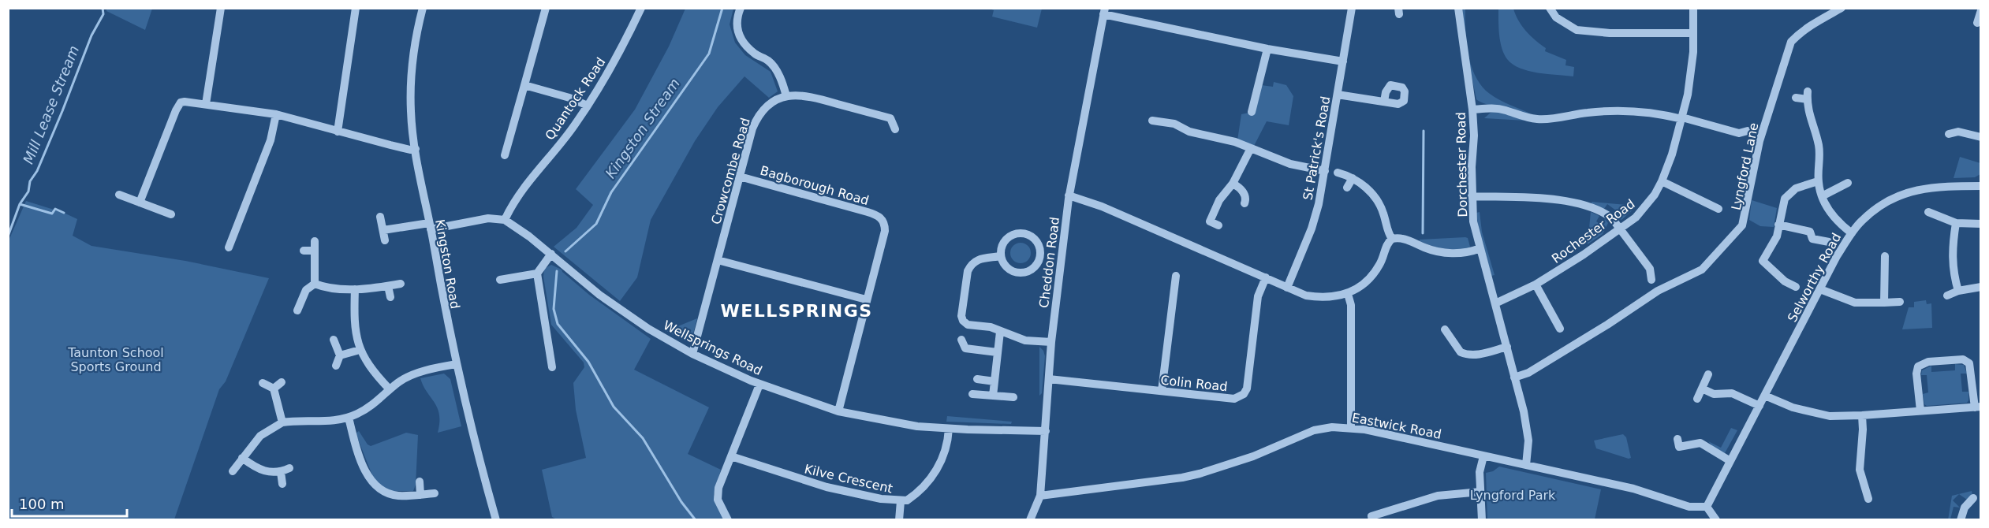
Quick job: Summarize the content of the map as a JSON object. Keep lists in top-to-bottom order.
{
  "streets": {
    "street": [
      "Quantock Road",
      "St Patrick's Road",
      "Dorchester Road",
      "Lyngford Lane",
      "Crowcombe Road",
      "Bagborough Road",
      "Rochester Road",
      "Cheddon Road",
      "Kingston Road",
      "Selworthy Road",
      "Wellsprings Road",
      "Colin Road",
      "Eastwick Road",
      "Kilve Crescent"
    ]
  },
  "crossings": [
    ["Quantock Road", "Wellsprings Road"],
    ["Dorchester Road", "Lyngford Lane"],
    ["Dorchester Road", "Rochester Road"],
    ["Dorchester Road", "Eastwick Road"],
    ["Crowcombe Road", "Bagborough Road"],
    ["Crowcombe Road", "Wellsprings Road"],
    ["Bagborough Road", "Wellsprings Road"],
    ["Cheddon Road", "Wellsprings Road"],
    ["Cheddon Road", "Colin Road"],
    ["Cheddon Road", "Eastwick Road"],
    ["Selworthy Road", "Eastwick Road"],
    ["Wellsprings Road", "Kilve Crescent"]
  ],
  "districts": ["WELLSPRINGS"],
  "water": ["Mill Lease Stream", "Kingston Stream"],
  "parks": ["Taunton School Sports Ground", "Lyngford Park"],
  "scale_bar": "100 m"
}
